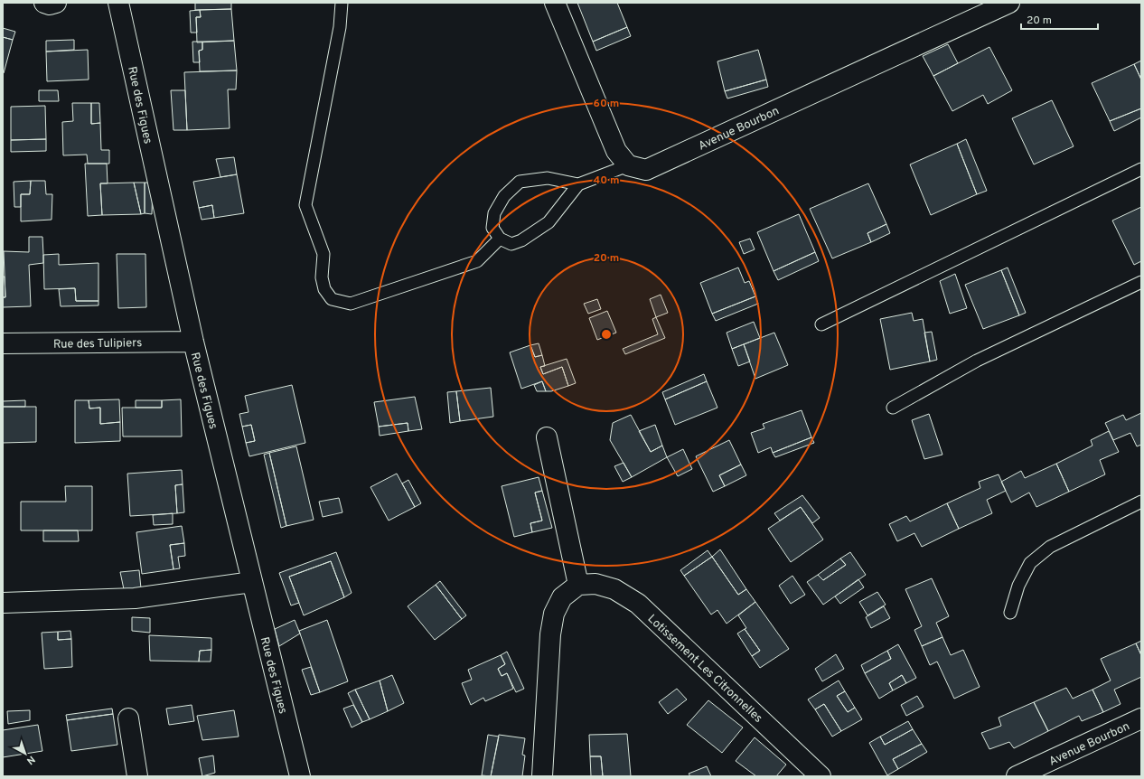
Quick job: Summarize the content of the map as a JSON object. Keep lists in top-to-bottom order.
{
  "streets": {
    "street": [
      "Rue des Figues",
      "Avenue Bourbon",
      "Rue des Tulipiers",
      "Lotissement Les Citronnelles"
    ]
  },
  "crossings": [
    ["Rue des Figues", "Rue des Tulipiers"]
  ],
  "scale_bar": "20 m",
  "north": "bottom right",
  "rings": ["60 m", "40 m", "20 m"]
}
